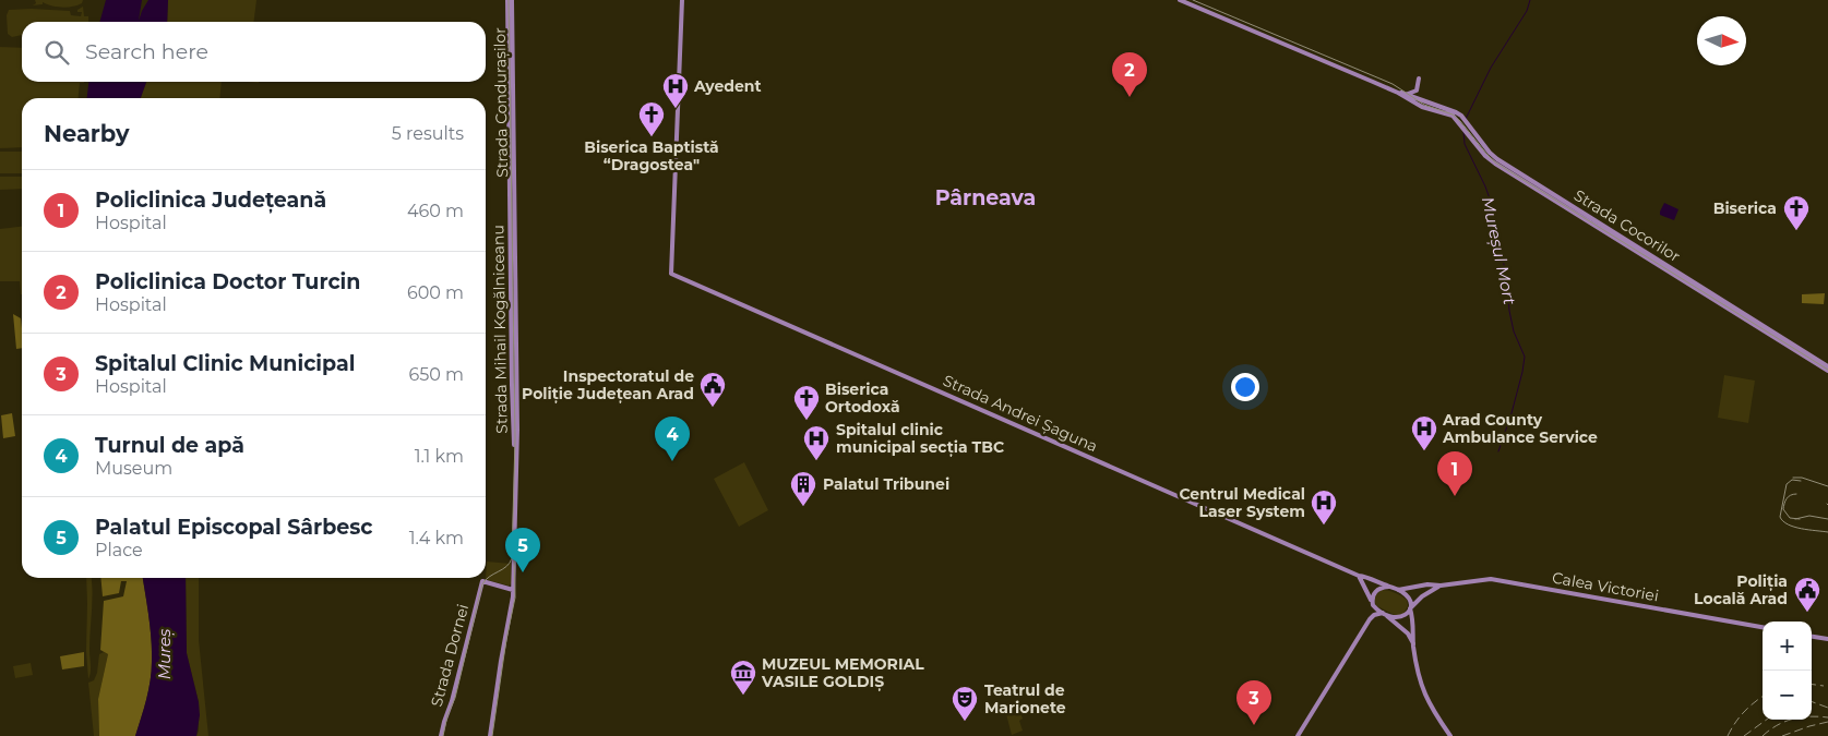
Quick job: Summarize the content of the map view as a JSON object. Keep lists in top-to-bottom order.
{
  "streets": {
    "main road": [
      "Strada Condurașilor",
      "Strada Cocorilor",
      "Strada Mihail Kogălniceanu",
      "Strada Andrei Șaguna",
      "Calea Victoriei",
      "Strada Dornei"
    ]
  },
  "crossings": [
    ["Strada Condurașilor", "Strada Mihail Kogălniceanu"],
    ["Strada Mihail Kogălniceanu", "Strada Dornei"],
    ["Strada Andrei Șaguna", "Calea Victoriei"]
  ],
  "districts": ["Pârneava"],
  "water": ["Mureșul Mort", "Mureș"],
  "places": {
    "hospital": [
      "Ayedent",
      "Arad County Ambulance Service",
      "Spitalul clinic municipal secția TBC",
      "Centrul Medical Laser System"
    ],
    "church": ["Biserica Baptistă “Dragostea\"", "Biserica", "Biserica Ortodoxă"],
    "public building": ["Inspectoratul de Poliție Județean Arad", "Poliția Locală Arad"],
    "building": ["Palatul Tribunei"],
    "museum": ["MUZEUL MEMORIAL VASILE GOLDIȘ"],
    "theatre": ["Teatrul de Marionete"]
  },
  "north": "right",
  "page": {
    "search": "Search here",
    "pins": [
      "2",
      "4",
      "1",
      "5",
      "3"
    ],
    "heading": ["Nearby", "5 results"],
    "list": [
      {
        "mark": "1",
        "name": "Policlinica Județeană",
        "note": "Hospital",
        "value": "460 m"
      },
      {
        "mark": "2",
        "name": "Policlinica Doctor Turcin",
        "note": "Hospital",
        "value": "600 m"
      },
      {
        "mark": "3",
        "name": "Spitalul Clinic Municipal",
        "note": "Hospital",
        "value": "650 m"
      },
      {
        "mark": "4",
        "name": "Turnul de apă",
        "note": "Museum",
        "value": "1.1 km"
      },
      {
        "mark": "5",
        "name": "Palatul Episcopal Sârbesc",
        "note": "Place",
        "value": "1.4 km"
      }
    ],
    "map_buttons": ["+", "−"]
  }
}
